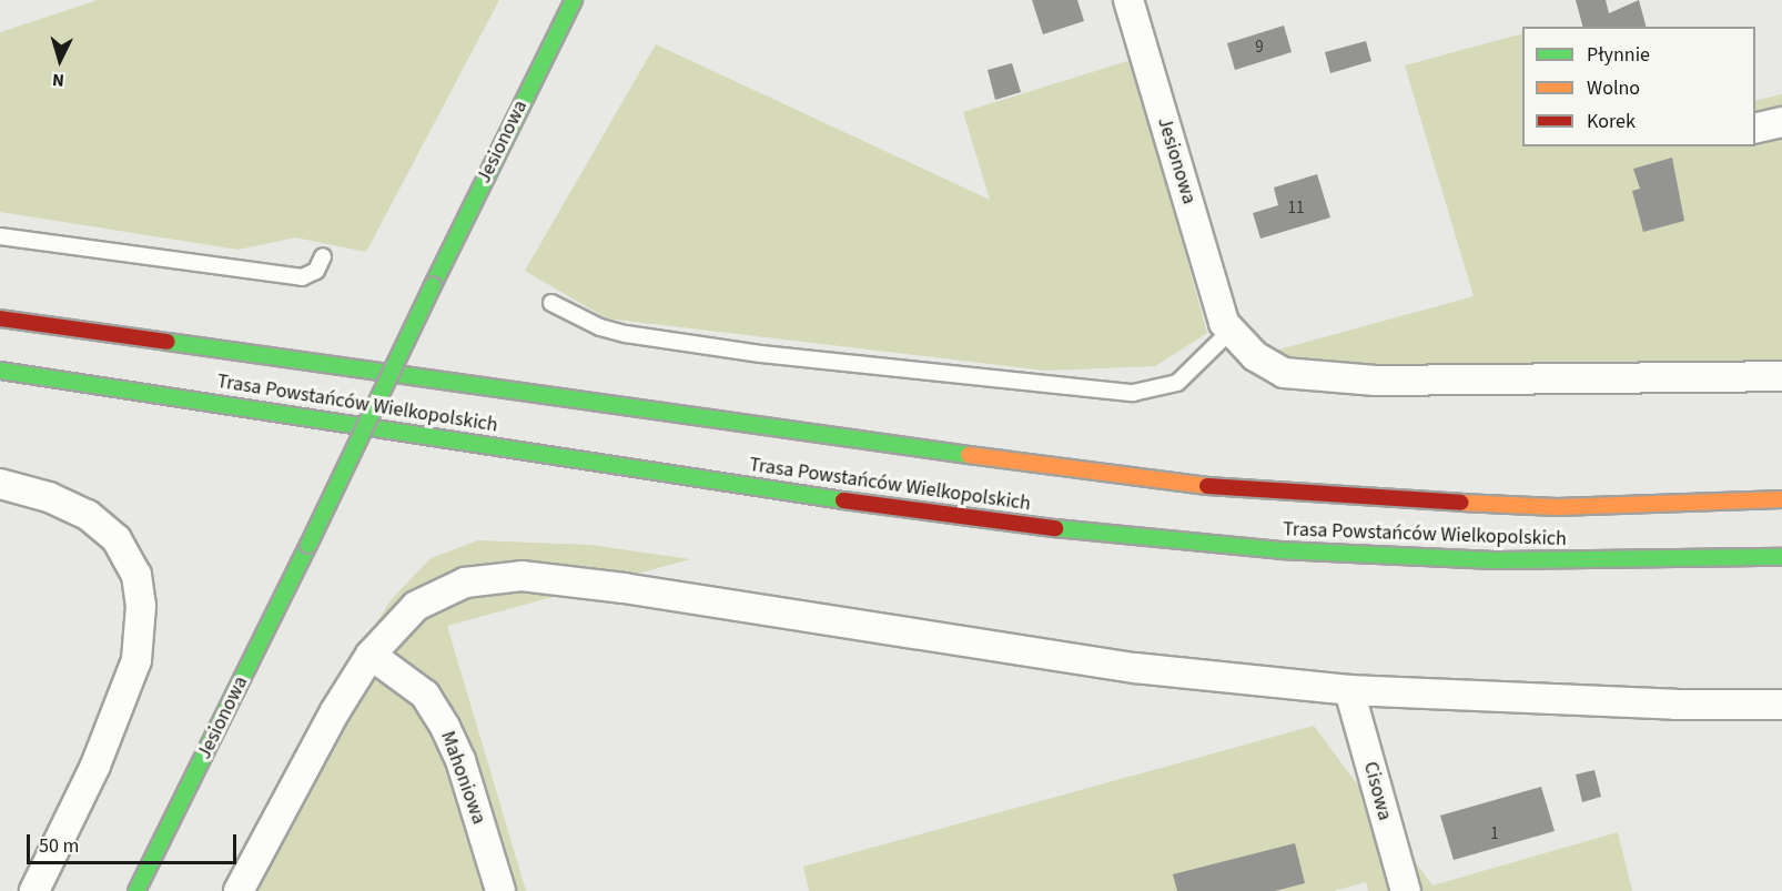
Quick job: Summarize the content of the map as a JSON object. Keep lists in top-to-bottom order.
{
  "streets": {
    "main road": ["Jesionowa", "Trasa Powstańców Wielkopolskich"],
    "street": ["Mahoniowa", "Cisowa"]
  },
  "house_numbers": ["9", "11", "1"],
  "legend": ["Płynnie", "Wolno", "Korek"],
  "scale_bar": "50 m",
  "north": "bottom"
}
